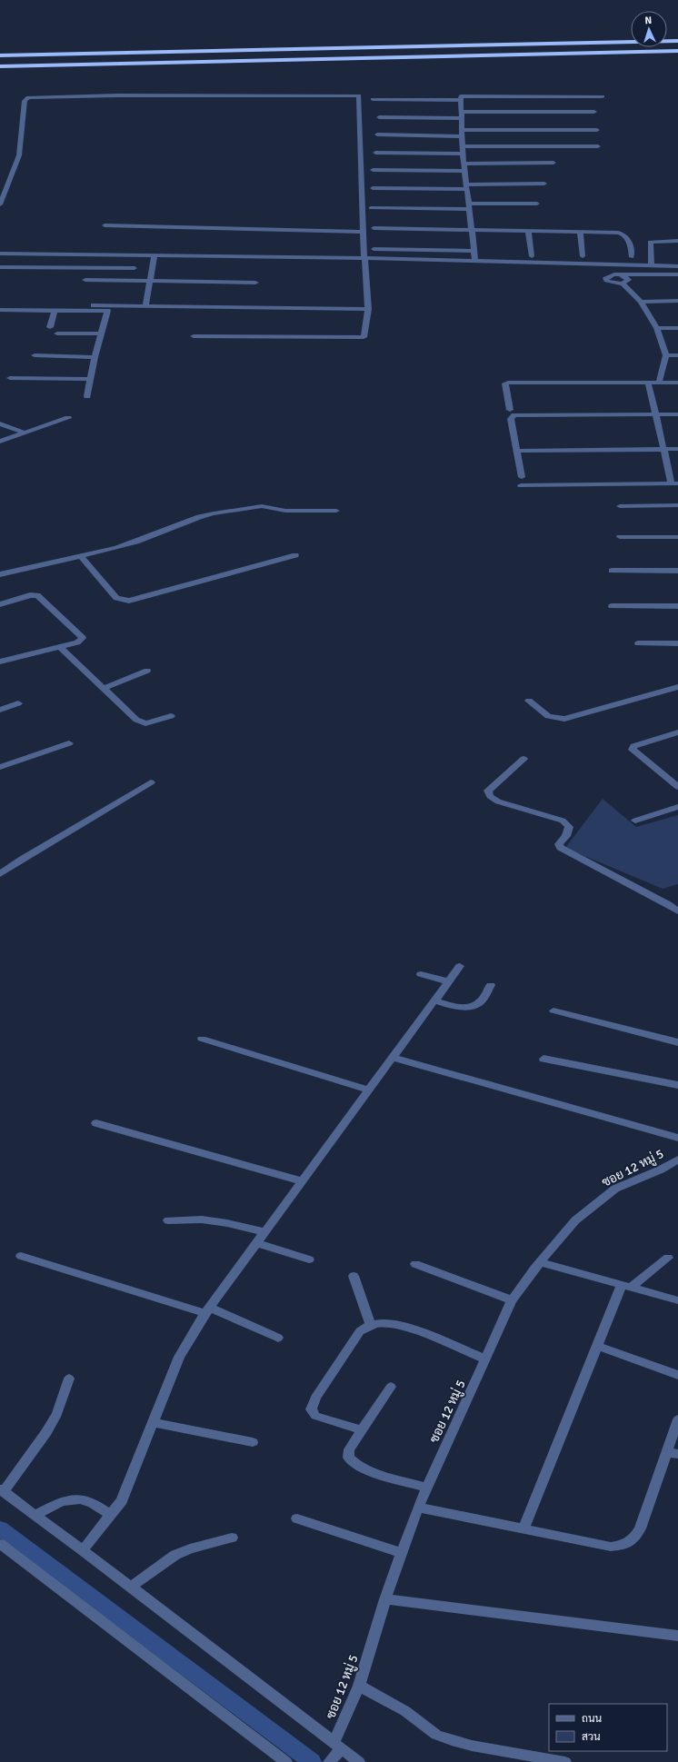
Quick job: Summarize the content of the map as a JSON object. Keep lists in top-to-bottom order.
{
  "streets": {
    "street": ["ซอย 12 หมู่ 5"]
  },
  "legend": ["ถนน", "สวน"],
  "north": "top"
}
